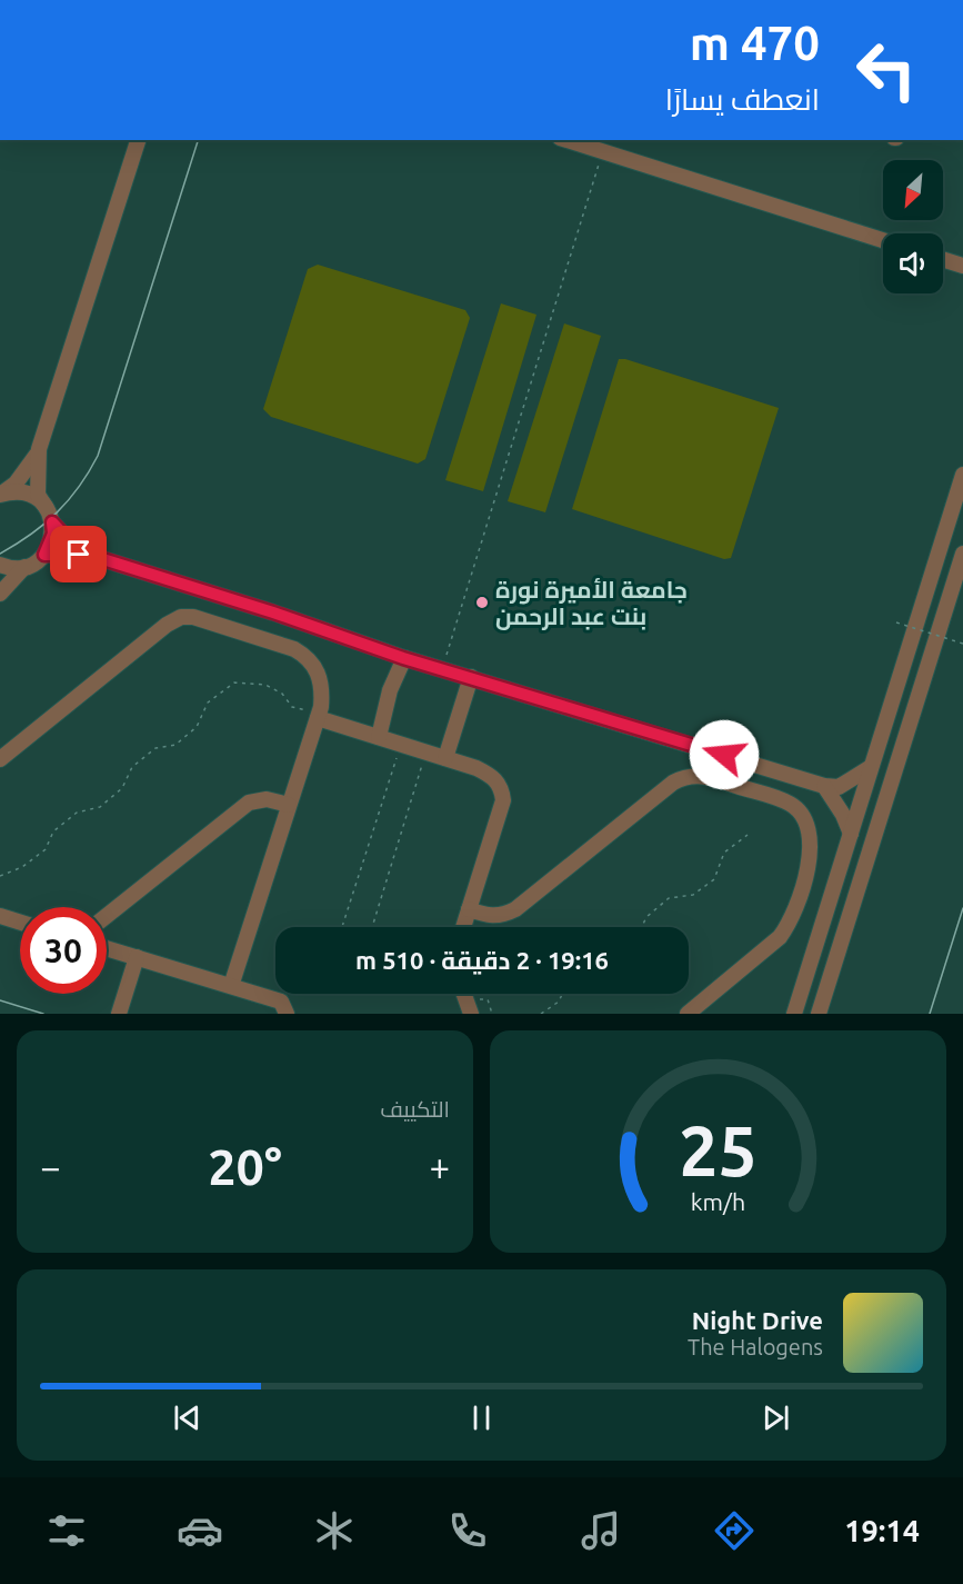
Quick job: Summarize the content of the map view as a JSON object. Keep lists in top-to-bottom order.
{
  "places": ["جامعة الأميرة نورة بنت عبد الرحمن"],
  "north": "bottom left",
  "page": {
    "turn": ["470 m", "انعطف يسارًا"],
    "limit": "30",
    "trip": "19:16 · 2 دقيقة · 510 m",
    "tile": "التكييف",
    "heat": ["−", "20°", "+"],
    "song": ["Night Drive", "The Halogens"],
    "tabs": "19:14",
    "gauge": ["25", "km/h"]
  }
}
